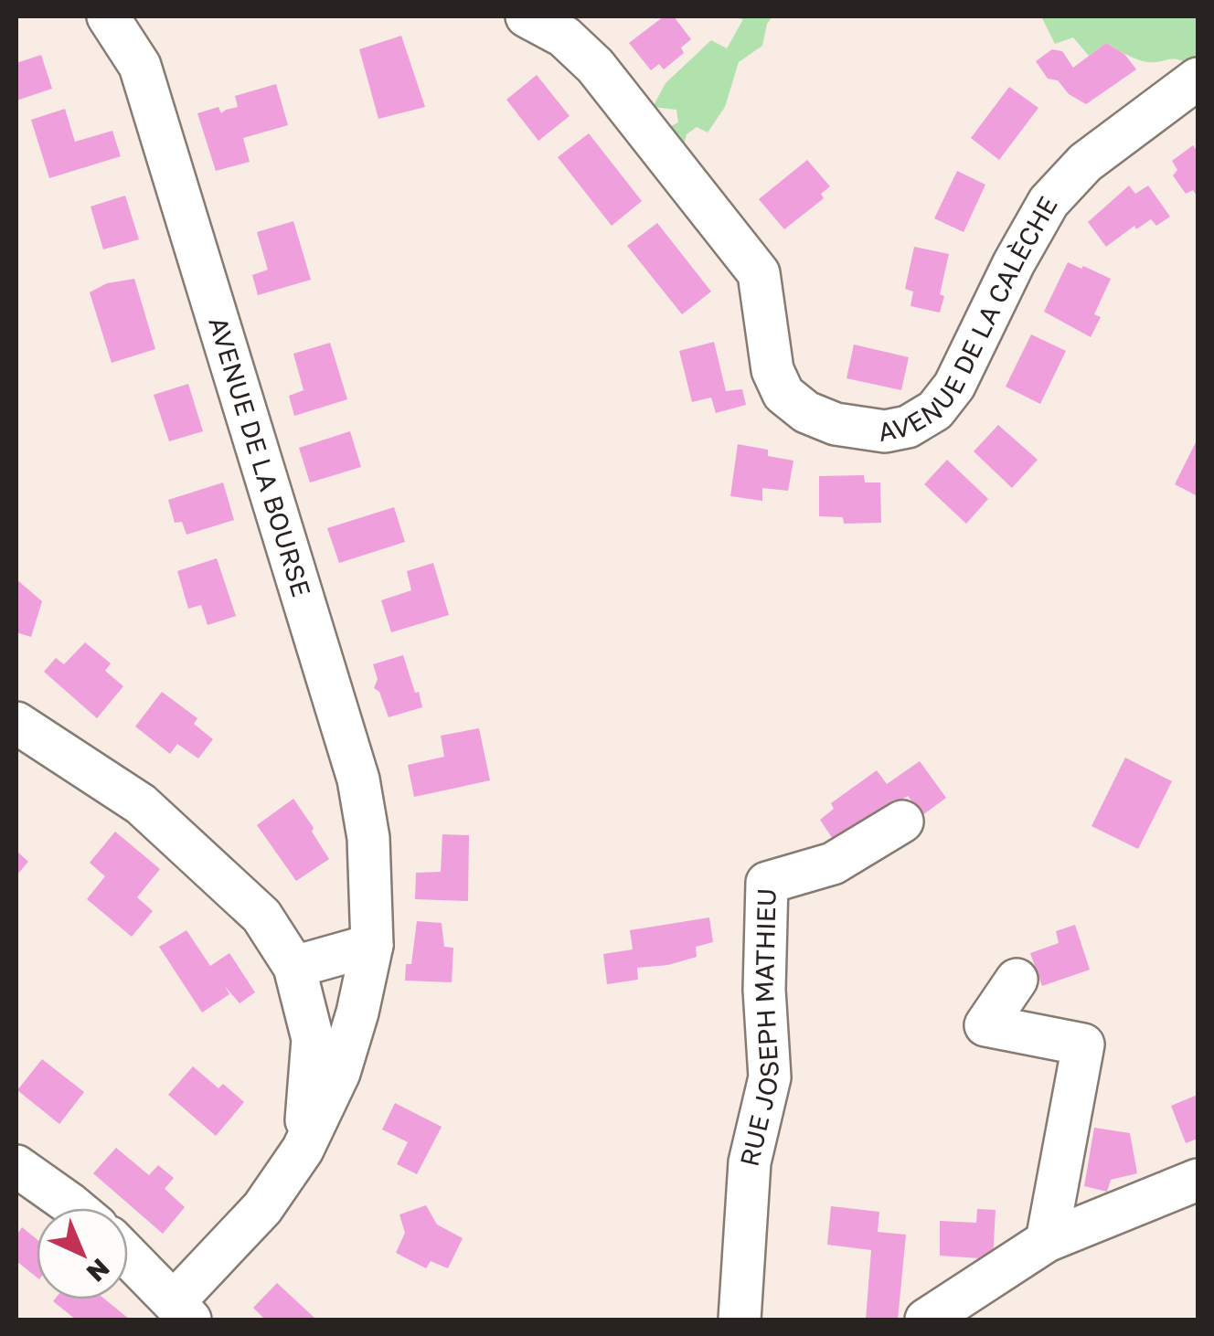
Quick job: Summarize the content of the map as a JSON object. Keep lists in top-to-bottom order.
{
  "streets": {
    "street": ["AVENUE DE LA CALÈCHE", "AVENUE DE LA BOURSE", "RUE JOSEPH MATHIEU"]
  },
  "north": "bottom right"
}
